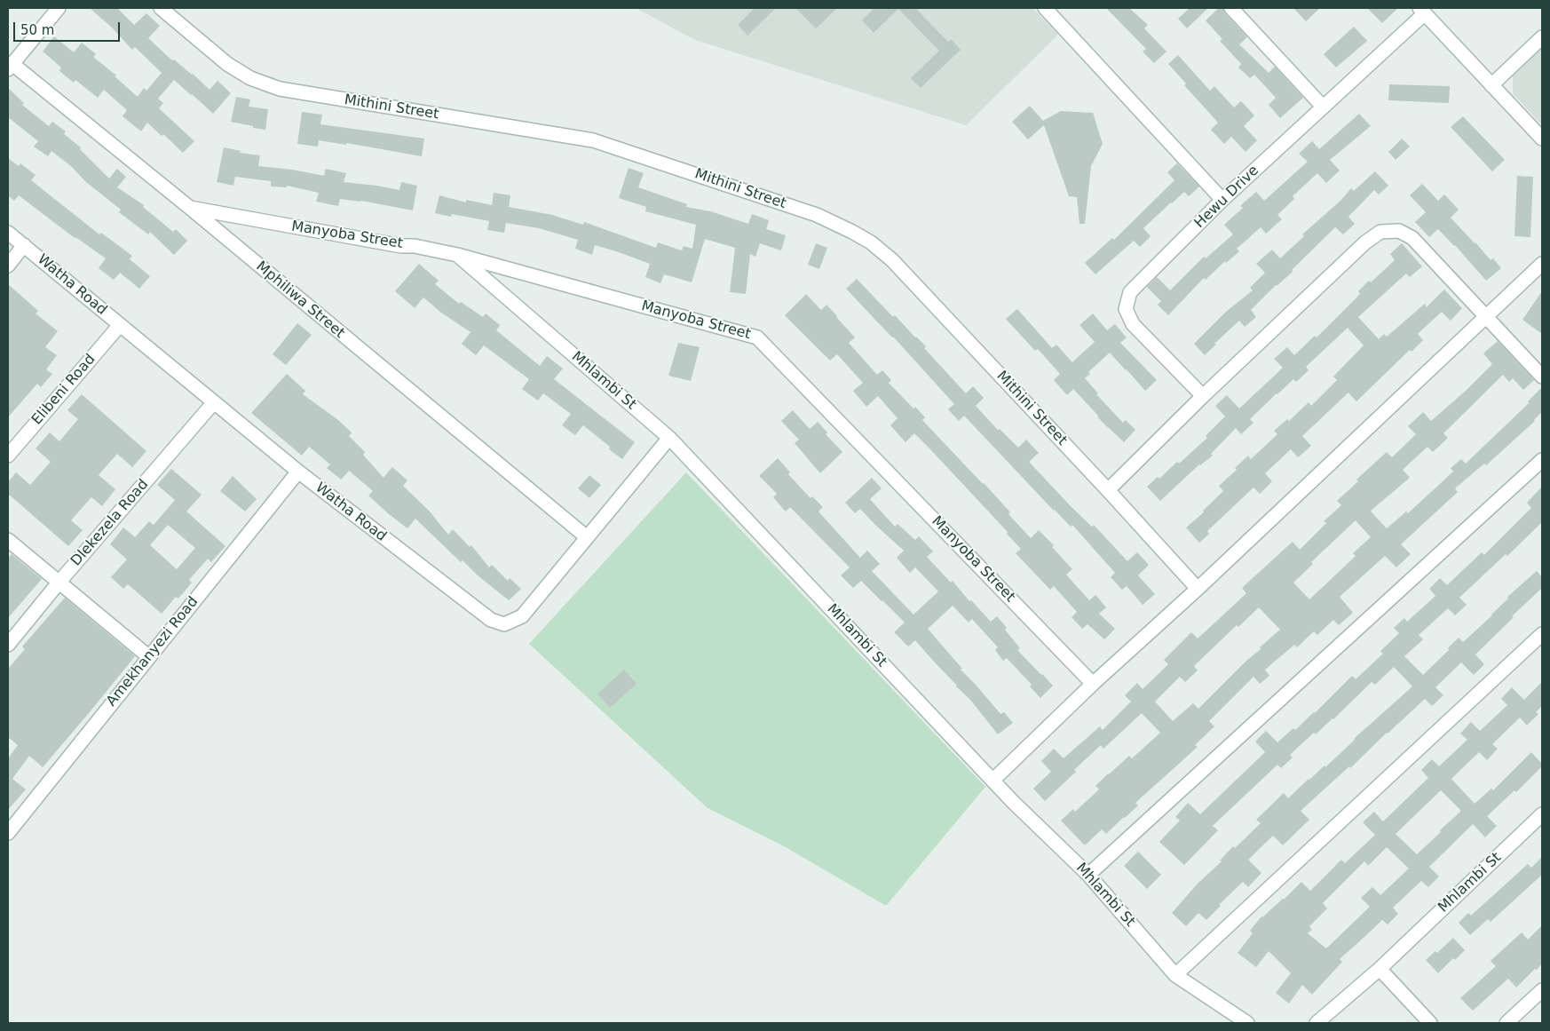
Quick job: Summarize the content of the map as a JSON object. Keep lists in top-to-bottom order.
{
  "streets": {
    "street": [
      "Mithini Street",
      "Hewu Drive",
      "Manyoba Street",
      "Watha Road",
      "Mphiliwa Street",
      "Mhlambi St",
      "Elibeni Road",
      "Dlekezela Road",
      "Amekhanyezi Road"
    ]
  },
  "crossings": [
    ["Manyoba Street", "Mphiliwa Street"],
    ["Manyoba Street", "Mhlambi St"],
    ["Watha Road", "Mphiliwa Street"],
    ["Watha Road", "Mhlambi St"],
    ["Watha Road", "Elibeni Road"],
    ["Watha Road", "Dlekezela Road"],
    ["Watha Road", "Amekhanyezi Road"]
  ],
  "scale_bar": "50 m"
}
